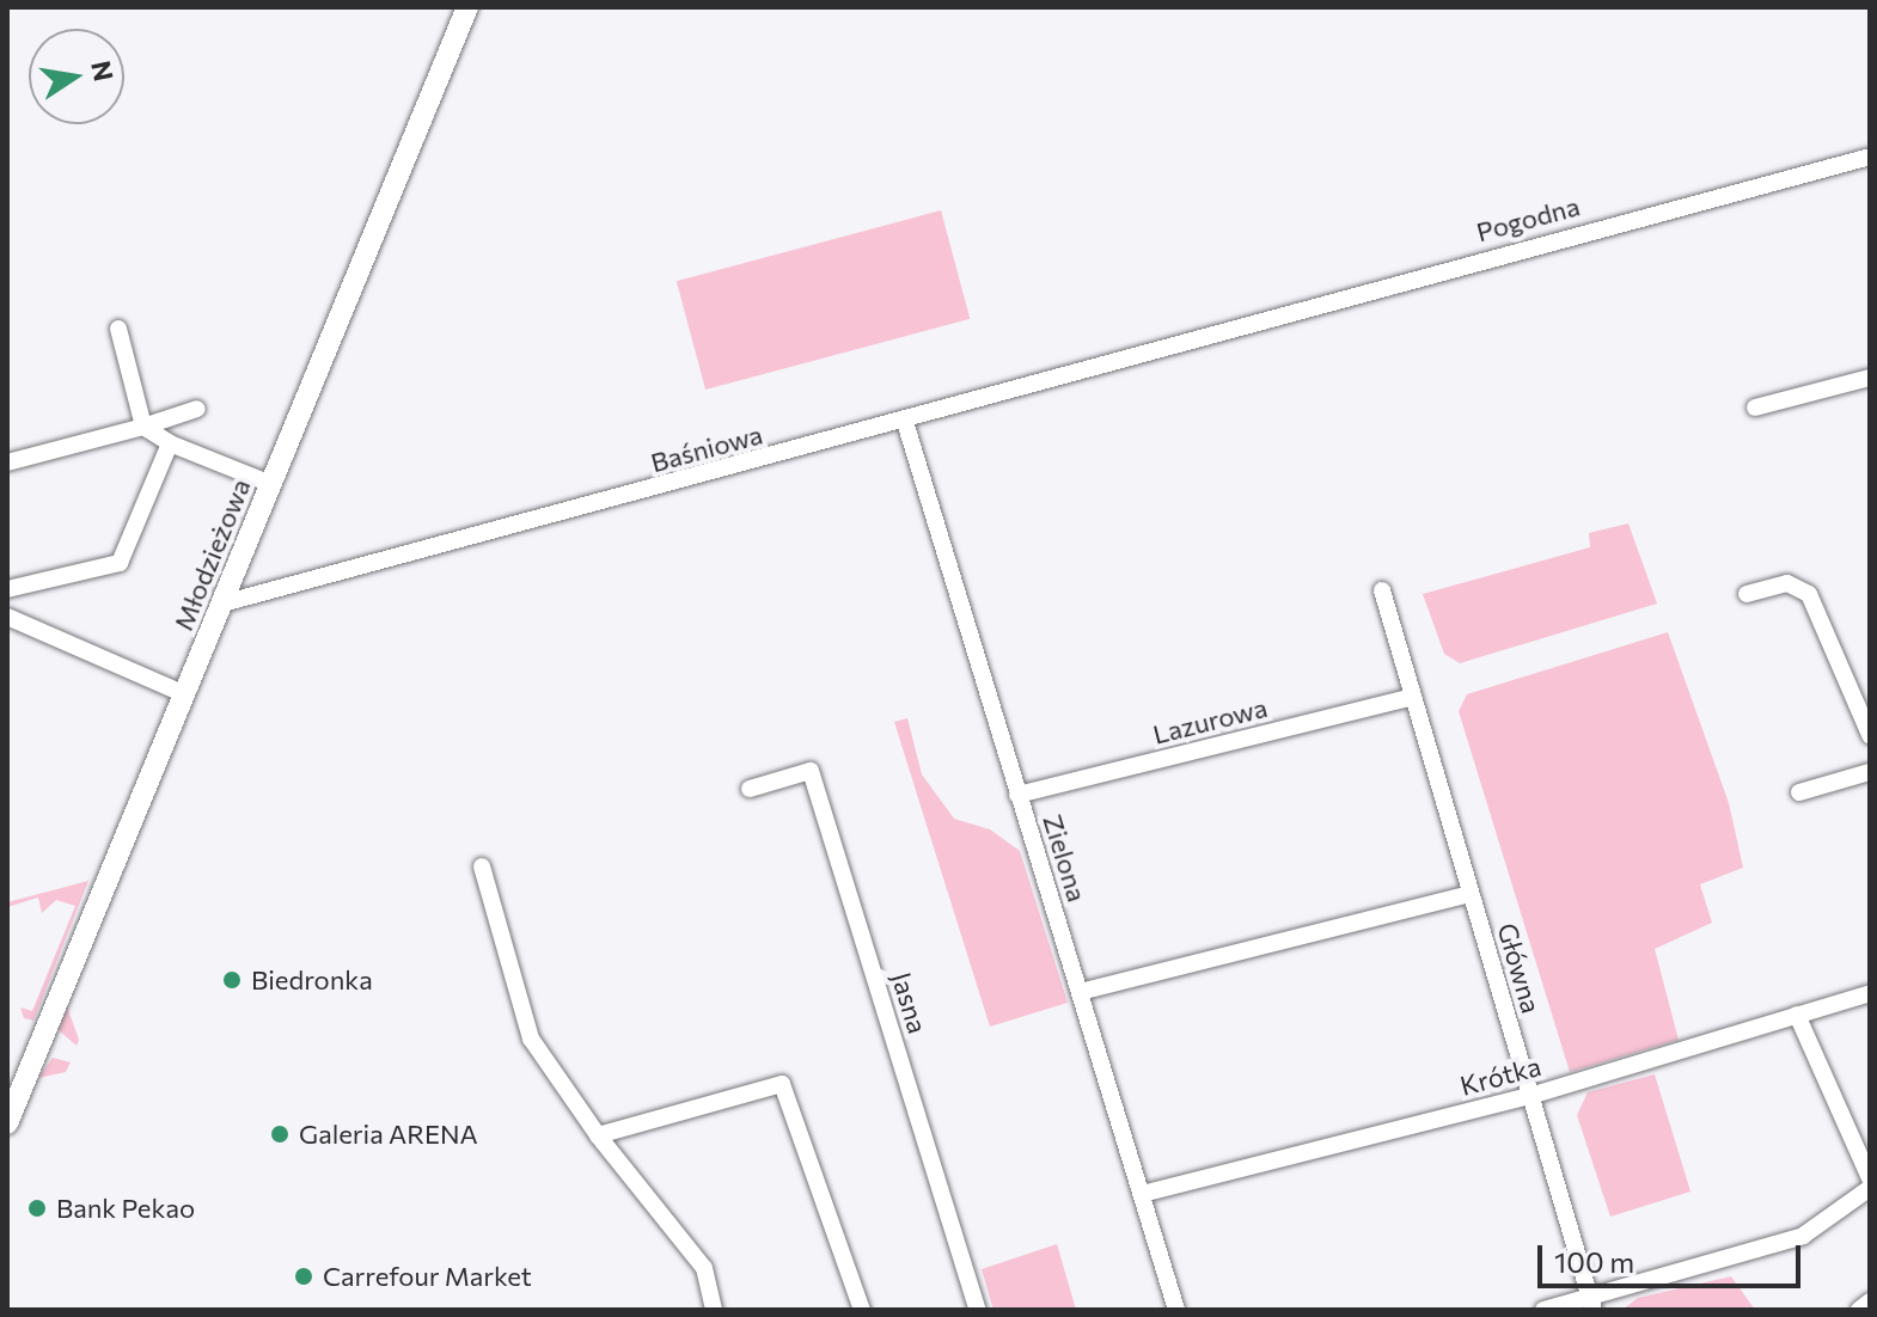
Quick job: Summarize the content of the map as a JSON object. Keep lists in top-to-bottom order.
{
  "streets": {
    "street": [
      "Pogodna",
      "Baśniowa",
      "Młodzieżowa",
      "Lazurowa",
      "Zielona",
      "Główna",
      "Jasna",
      "Krótka"
    ]
  },
  "crossings": [
    ["Pogodna", "Baśniowa"],
    ["Baśniowa", "Młodzieżowa"],
    ["Baśniowa", "Zielona"],
    ["Lazurowa", "Zielona"],
    ["Lazurowa", "Główna"],
    ["Zielona", "Krótka"],
    ["Główna", "Krótka"]
  ],
  "places": [
    "Biedronka",
    "Galeria ARENA",
    "Bank Pekao",
    "Carrefour Market"
  ],
  "scale_bar": "100 m",
  "north": "right"
}
